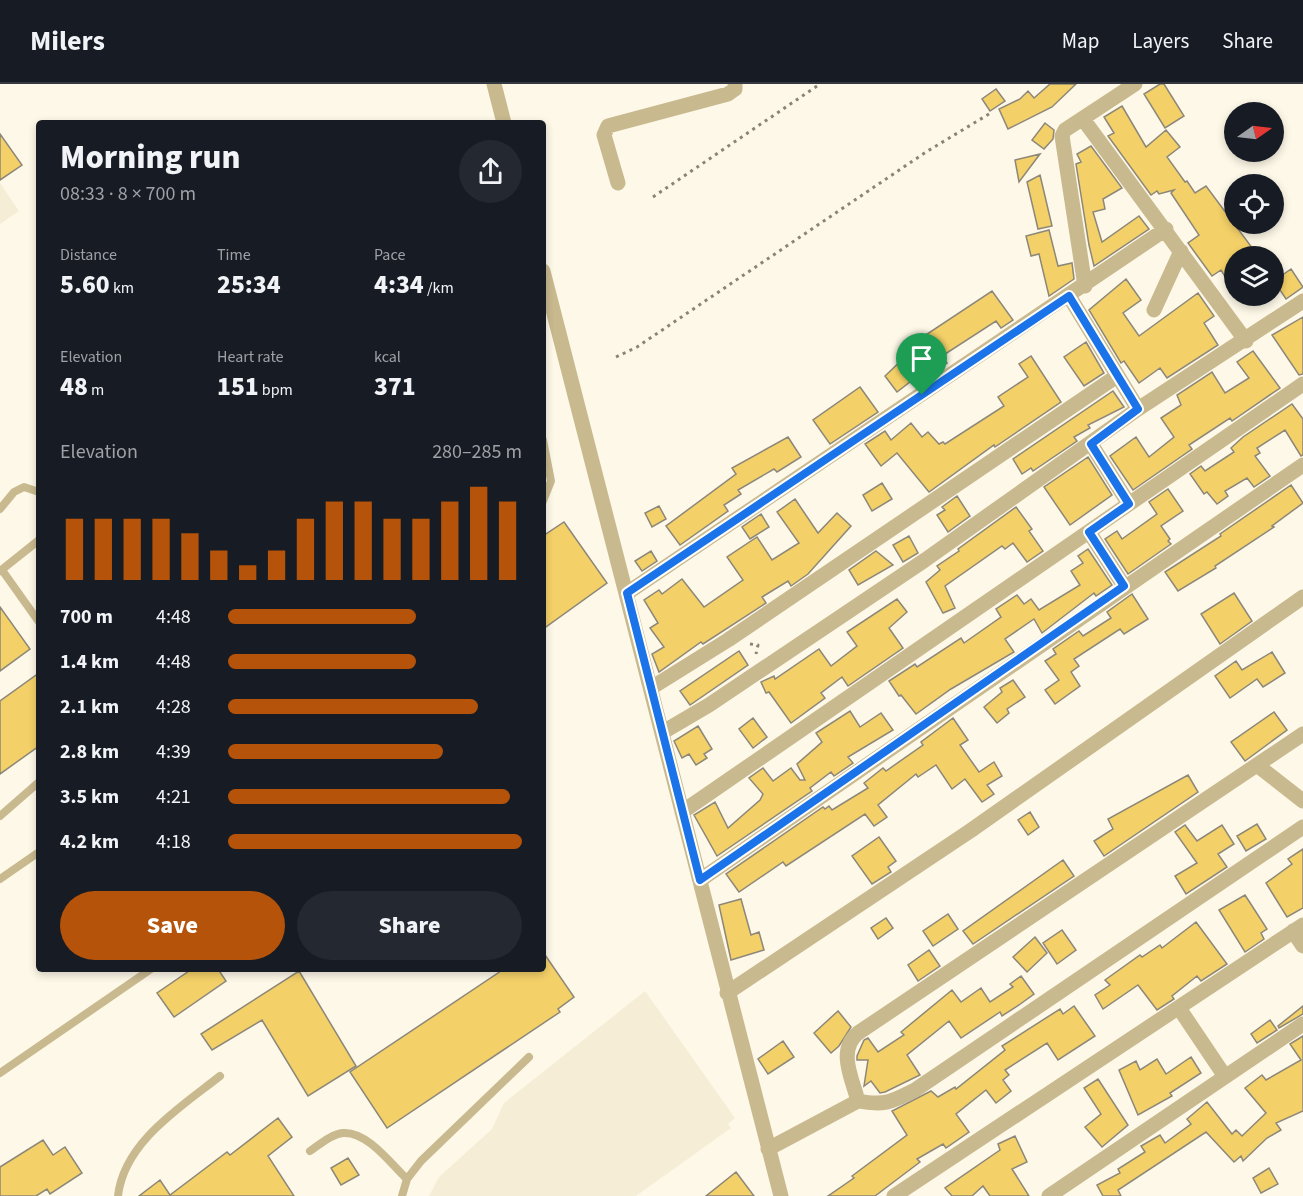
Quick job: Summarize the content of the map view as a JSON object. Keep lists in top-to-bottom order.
{
  "north": "right",
  "page": {
    "header": "Milers",
    "nav": ["Map", "Layers", "Share"],
    "heading": ["Morning run", "08:33 · 8 × 700 m"],
    "stats": [
      ["Distance", "5.60 km"],
      ["Time", "25:34"],
      ["Pace", "4:34 /km"],
      ["Elevation", "48 m"],
      ["Heart rate", "151 bpm"],
      ["kcal", "371"]
    ],
    "chart": ["Elevation", "280–285 m"],
    "list": [
      {
        "name": "700 m",
        "note": "4:48"
      },
      {
        "name": "1.4 km",
        "note": "4:48"
      },
      {
        "name": "2.1 km",
        "note": "4:28"
      },
      {
        "name": "2.8 km",
        "note": "4:39"
      },
      {
        "name": "3.5 km",
        "note": "4:21"
      },
      {
        "name": "4.2 km",
        "note": "4:18"
      }
    ],
    "buttons": ["Save", "Share"]
  }
}
